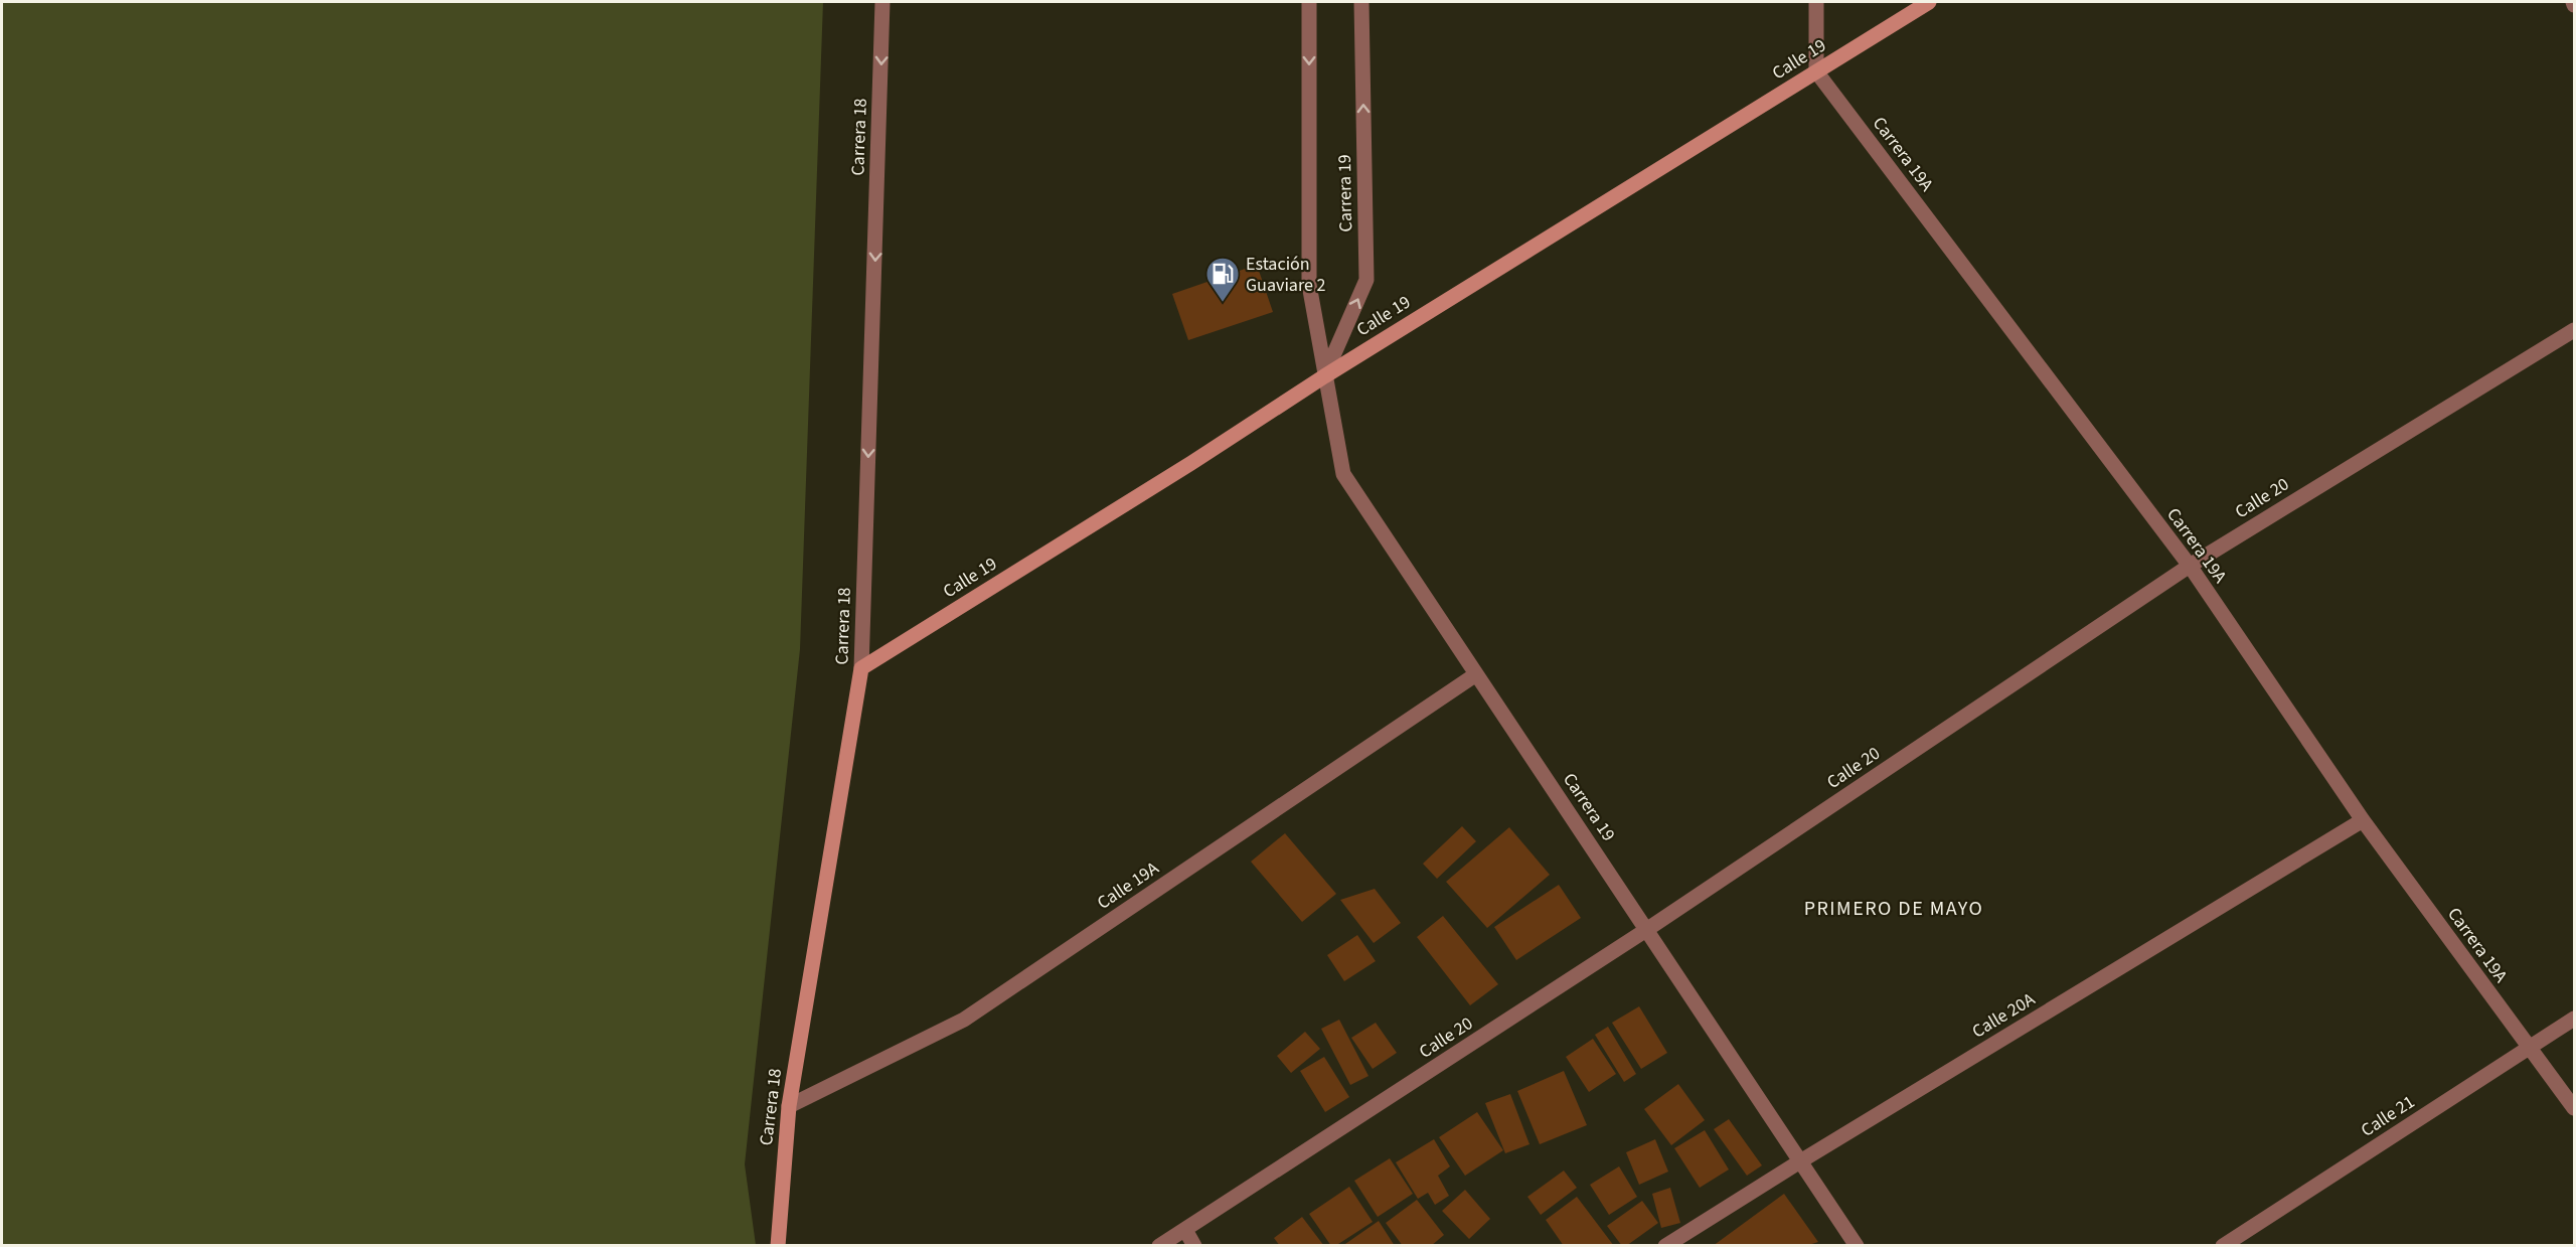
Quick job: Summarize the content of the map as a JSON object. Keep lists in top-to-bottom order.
{
  "streets": {
    "main road": ["Calle 19", "Carrera 18"],
    "street": [
      "Carrera 19A",
      "Carrera 19",
      "Calle 20",
      "Calle 19A",
      "Calle 20A",
      "Calle 21"
    ]
  },
  "crossings": [
    ["Calle 19", "Carrera 18"],
    ["Calle 19", "Carrera 19A"],
    ["Calle 19", "Carrera 19"],
    ["Carrera 18", "Calle 19A"],
    ["Carrera 19A", "Calle 20"],
    ["Carrera 19A", "Calle 20A"],
    ["Carrera 19A", "Calle 21"],
    ["Carrera 19", "Calle 20"],
    ["Carrera 19", "Calle 19A"],
    ["Carrera 19", "Calle 20A"]
  ],
  "one_way": ["Carrera 18"],
  "districts": ["PRIMERO DE MAYO"],
  "places": {
    "fuel station": ["Estación Guaviare 2"]
  }
}
